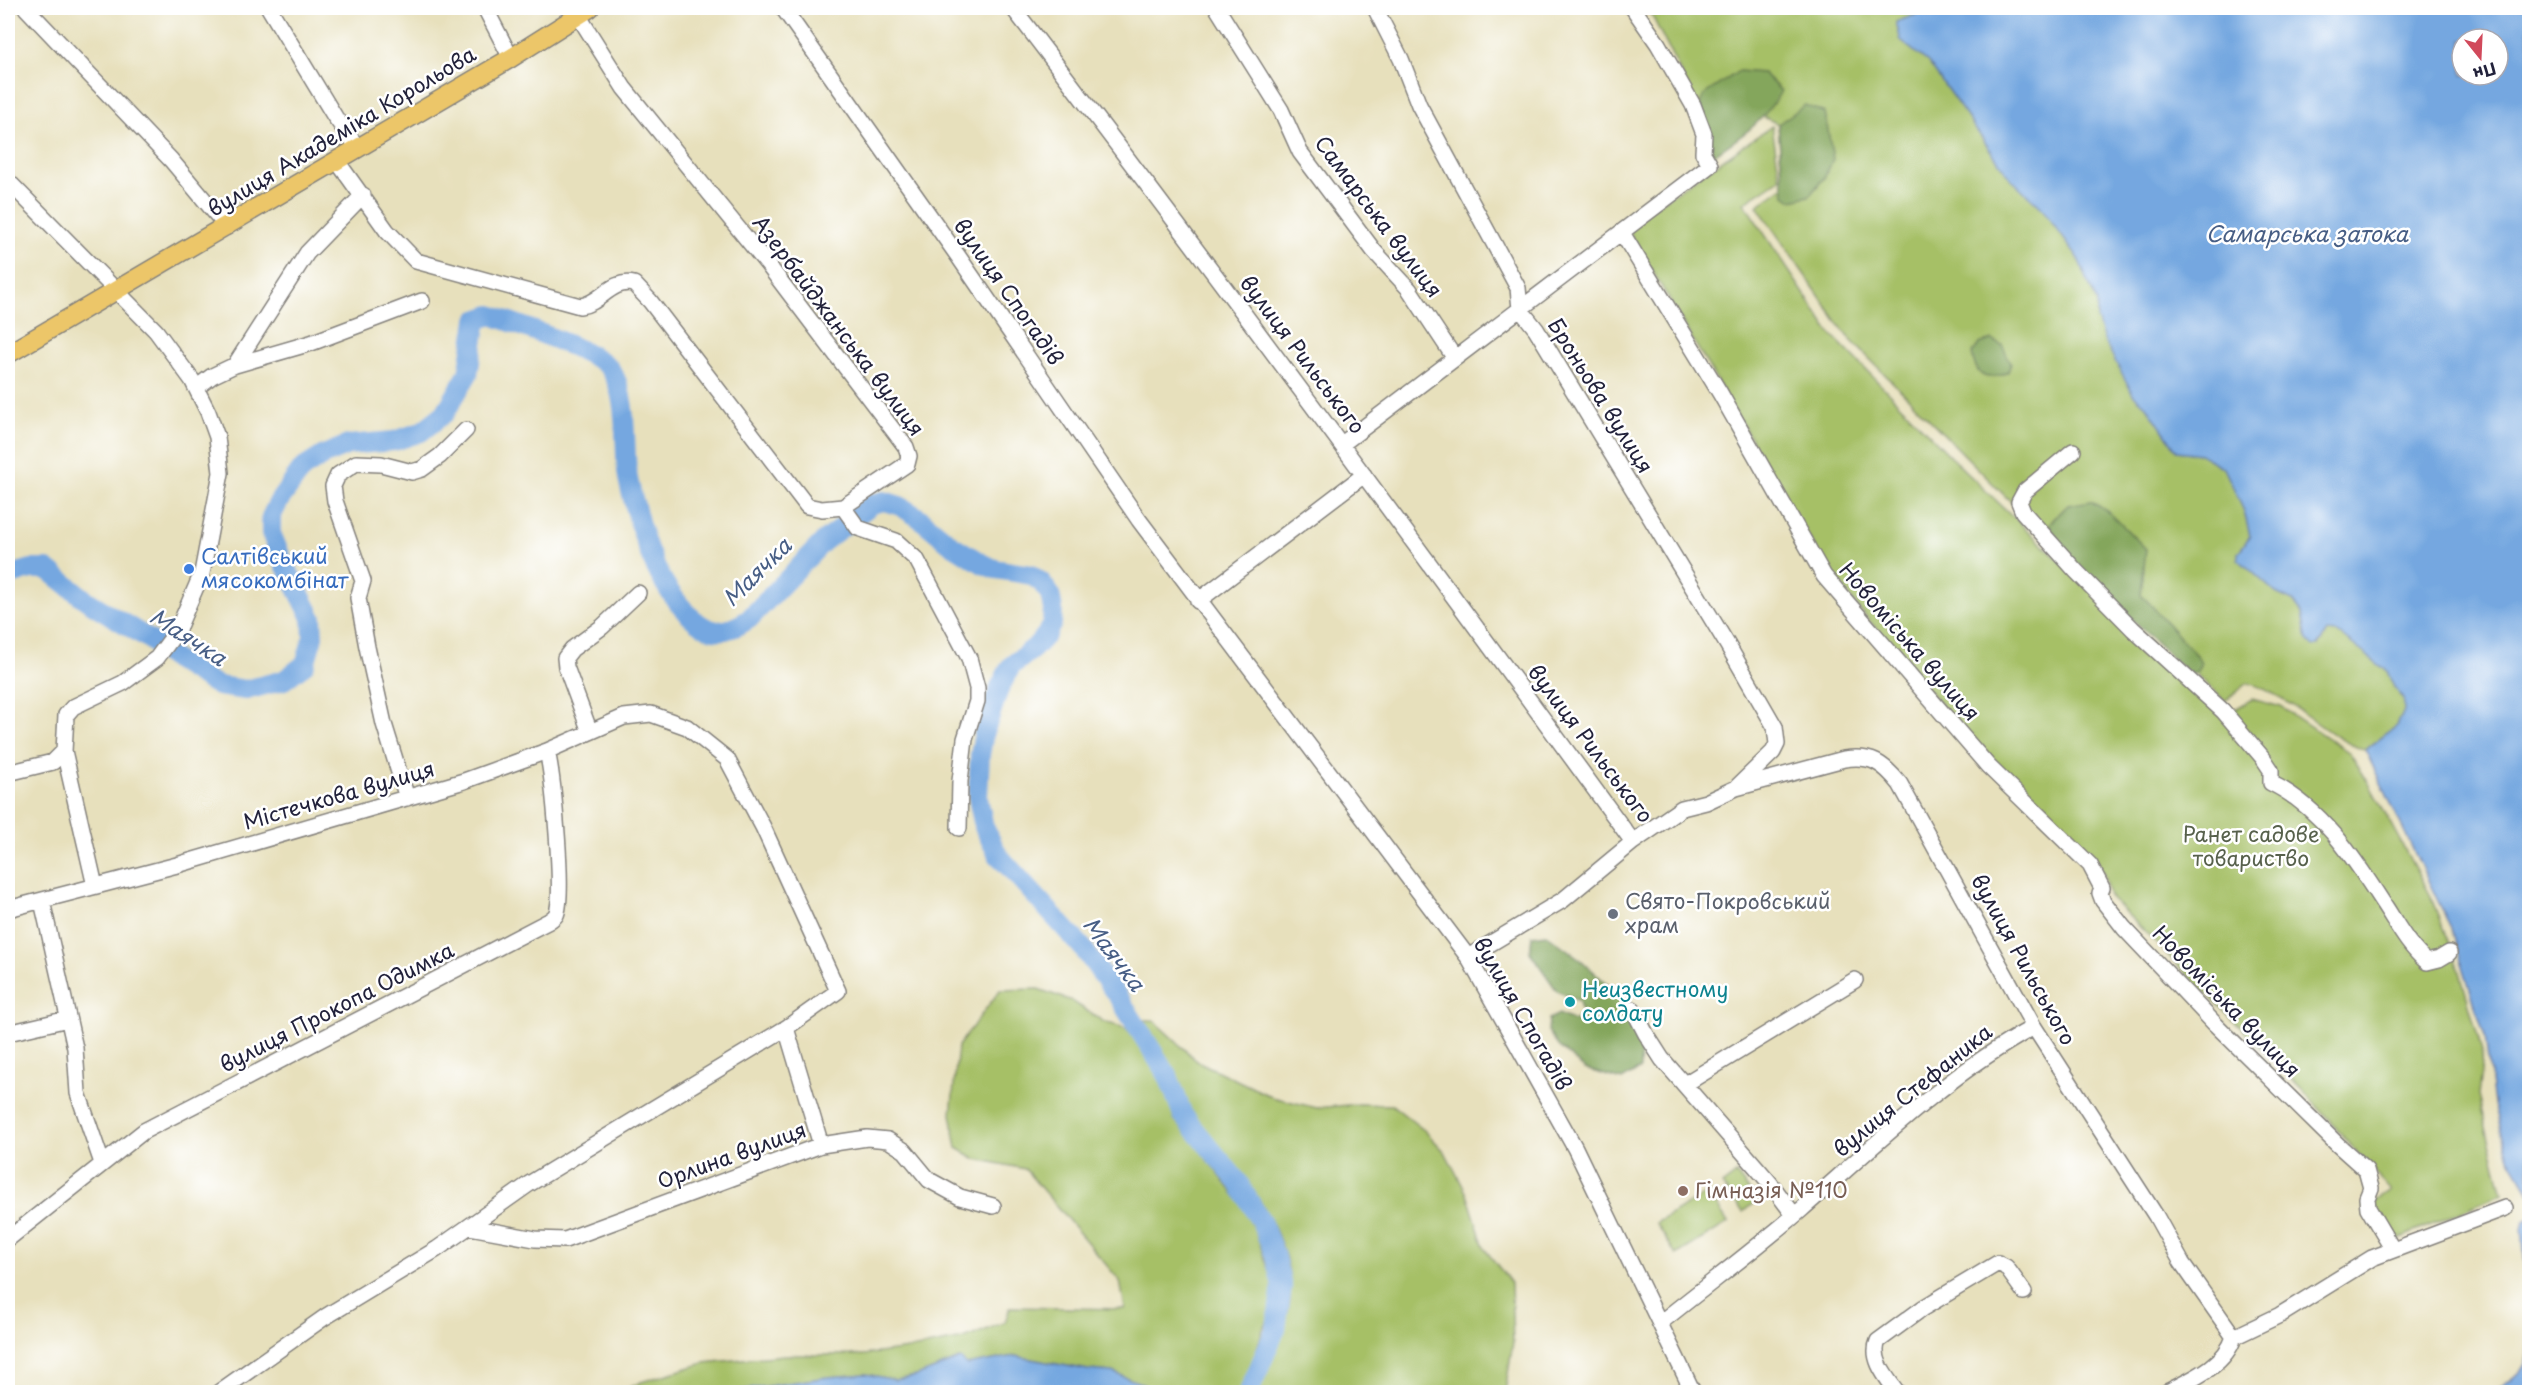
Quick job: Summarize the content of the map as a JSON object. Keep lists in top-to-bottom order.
{
  "streets": {
    "main road": ["вулиця Академіка Корольова"],
    "street": [
      "Самарська вулиця",
      "вулиця Спогадів",
      "Азербайджанська вулиця",
      "вулиця Рильського",
      "Броньова вулиця",
      "Новоміська вулиця",
      "Містечкова вулиця",
      "вулиця Прокопа Одимка",
      "вулиця Стефаника",
      "Орлина вулиця"
    ]
  },
  "crossings": [
    ["вулиця Академіка Корольова", "Азербайджанська вулиця"],
    ["вулиця Спогадів", "вулиця Стефаника"],
    ["вулиця Рильського", "Броньова вулиця"],
    ["вулиця Рильського", "вулиця Стефаника"],
    ["Містечкова вулиця", "вулиця Прокопа Одимка"]
  ],
  "water": ["Самарська затока", "Маячка"],
  "parks": ["Ранет садове товариство"],
  "places": [
    "Салтівський мясокомбінат",
    "Свято-Покровський храм",
    "Неизвестному солдату",
    "Гімназія №110"
  ],
  "north": "bottom"
}
